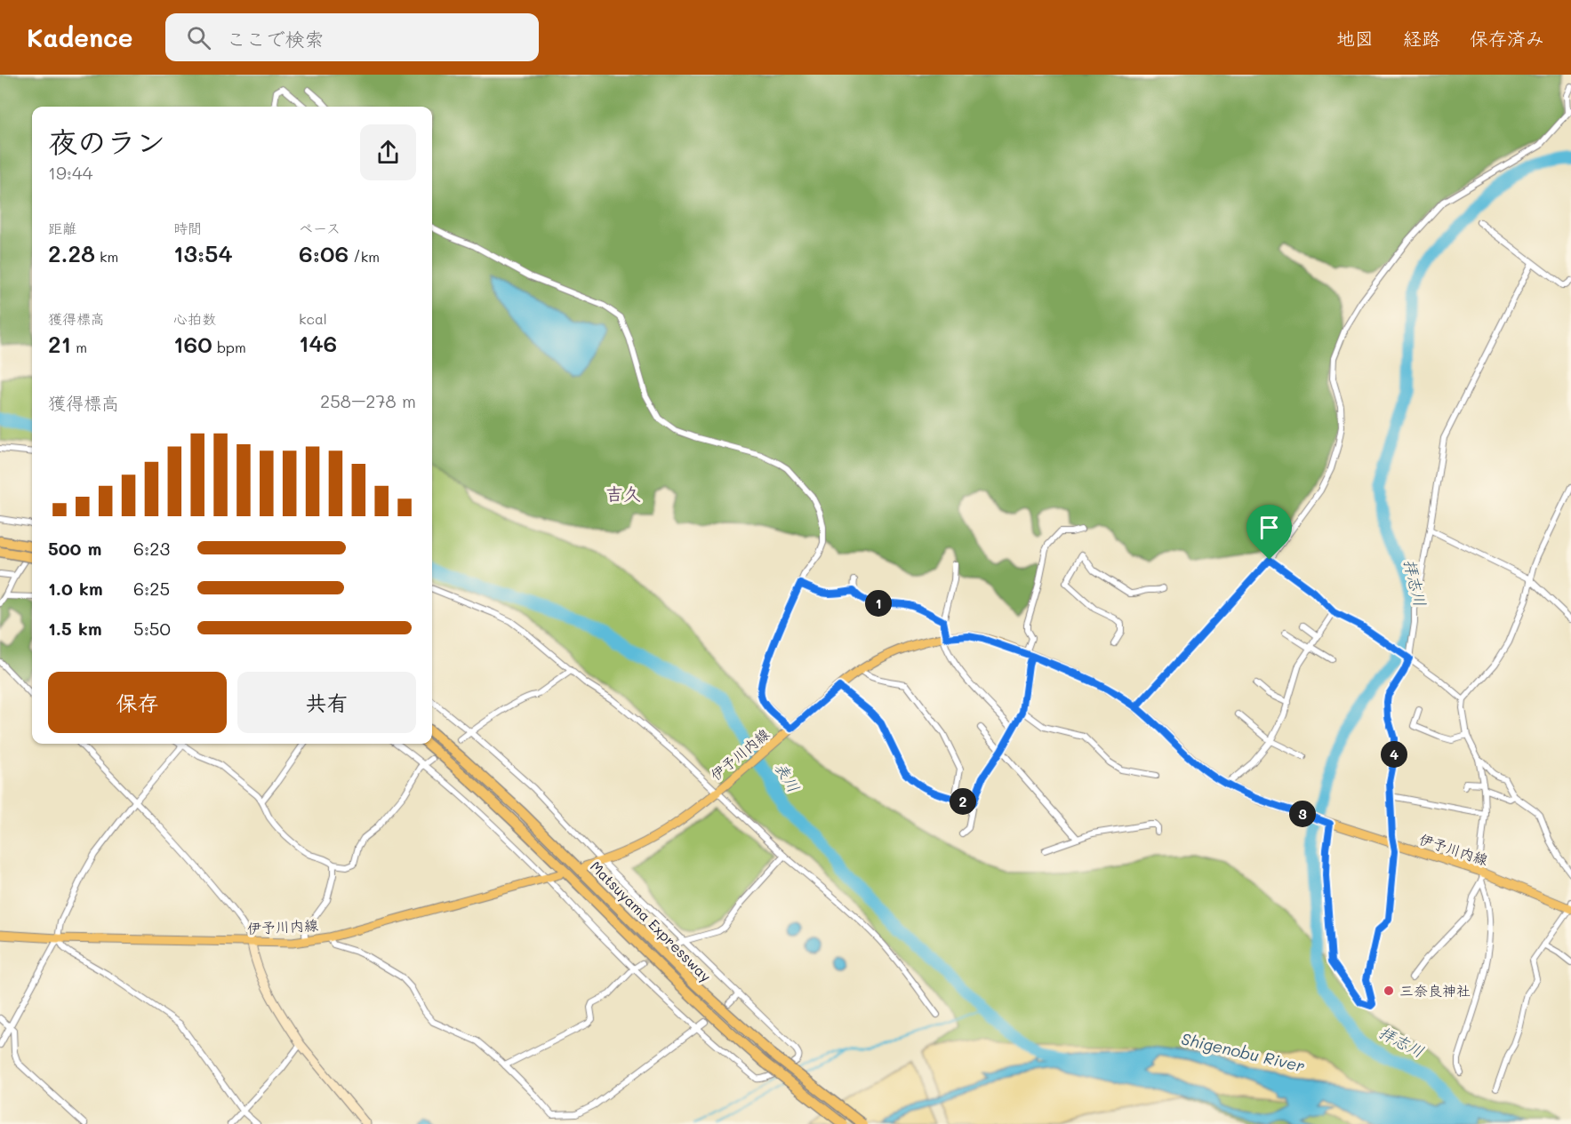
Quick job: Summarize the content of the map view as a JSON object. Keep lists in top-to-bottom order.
{
  "streets": {
    "highway": ["Matsuyama Expressway"],
    "main road": ["伊予川内線"]
  },
  "districts": ["吉久"],
  "water": ["拝志川", "表川", "Shigenobu River"],
  "places": ["三奈良神社"],
  "page": {
    "header": "Kadence",
    "search": "ここで検索",
    "nav": ["地図", "経路", "保存済み"],
    "heading": ["夜のラン", "19:44"],
    "stats": [
      ["距離", "2.28 km"],
      ["時間", "13:54"],
      ["ペース", "6:06 /km"],
      ["獲得標高", "21 m"],
      ["心拍数", "160 bpm"],
      ["kcal", "146"]
    ],
    "chart": ["獲得標高", "258–278 m"],
    "list": [
      {
        "name": "500 m",
        "note": "6:23"
      },
      {
        "name": "1.0 km",
        "note": "6:25"
      },
      {
        "name": "1.5 km",
        "note": "5:50"
      }
    ],
    "pins": [
      "1",
      "4",
      "2",
      "3"
    ],
    "buttons": ["保存", "共有"]
  }
}
